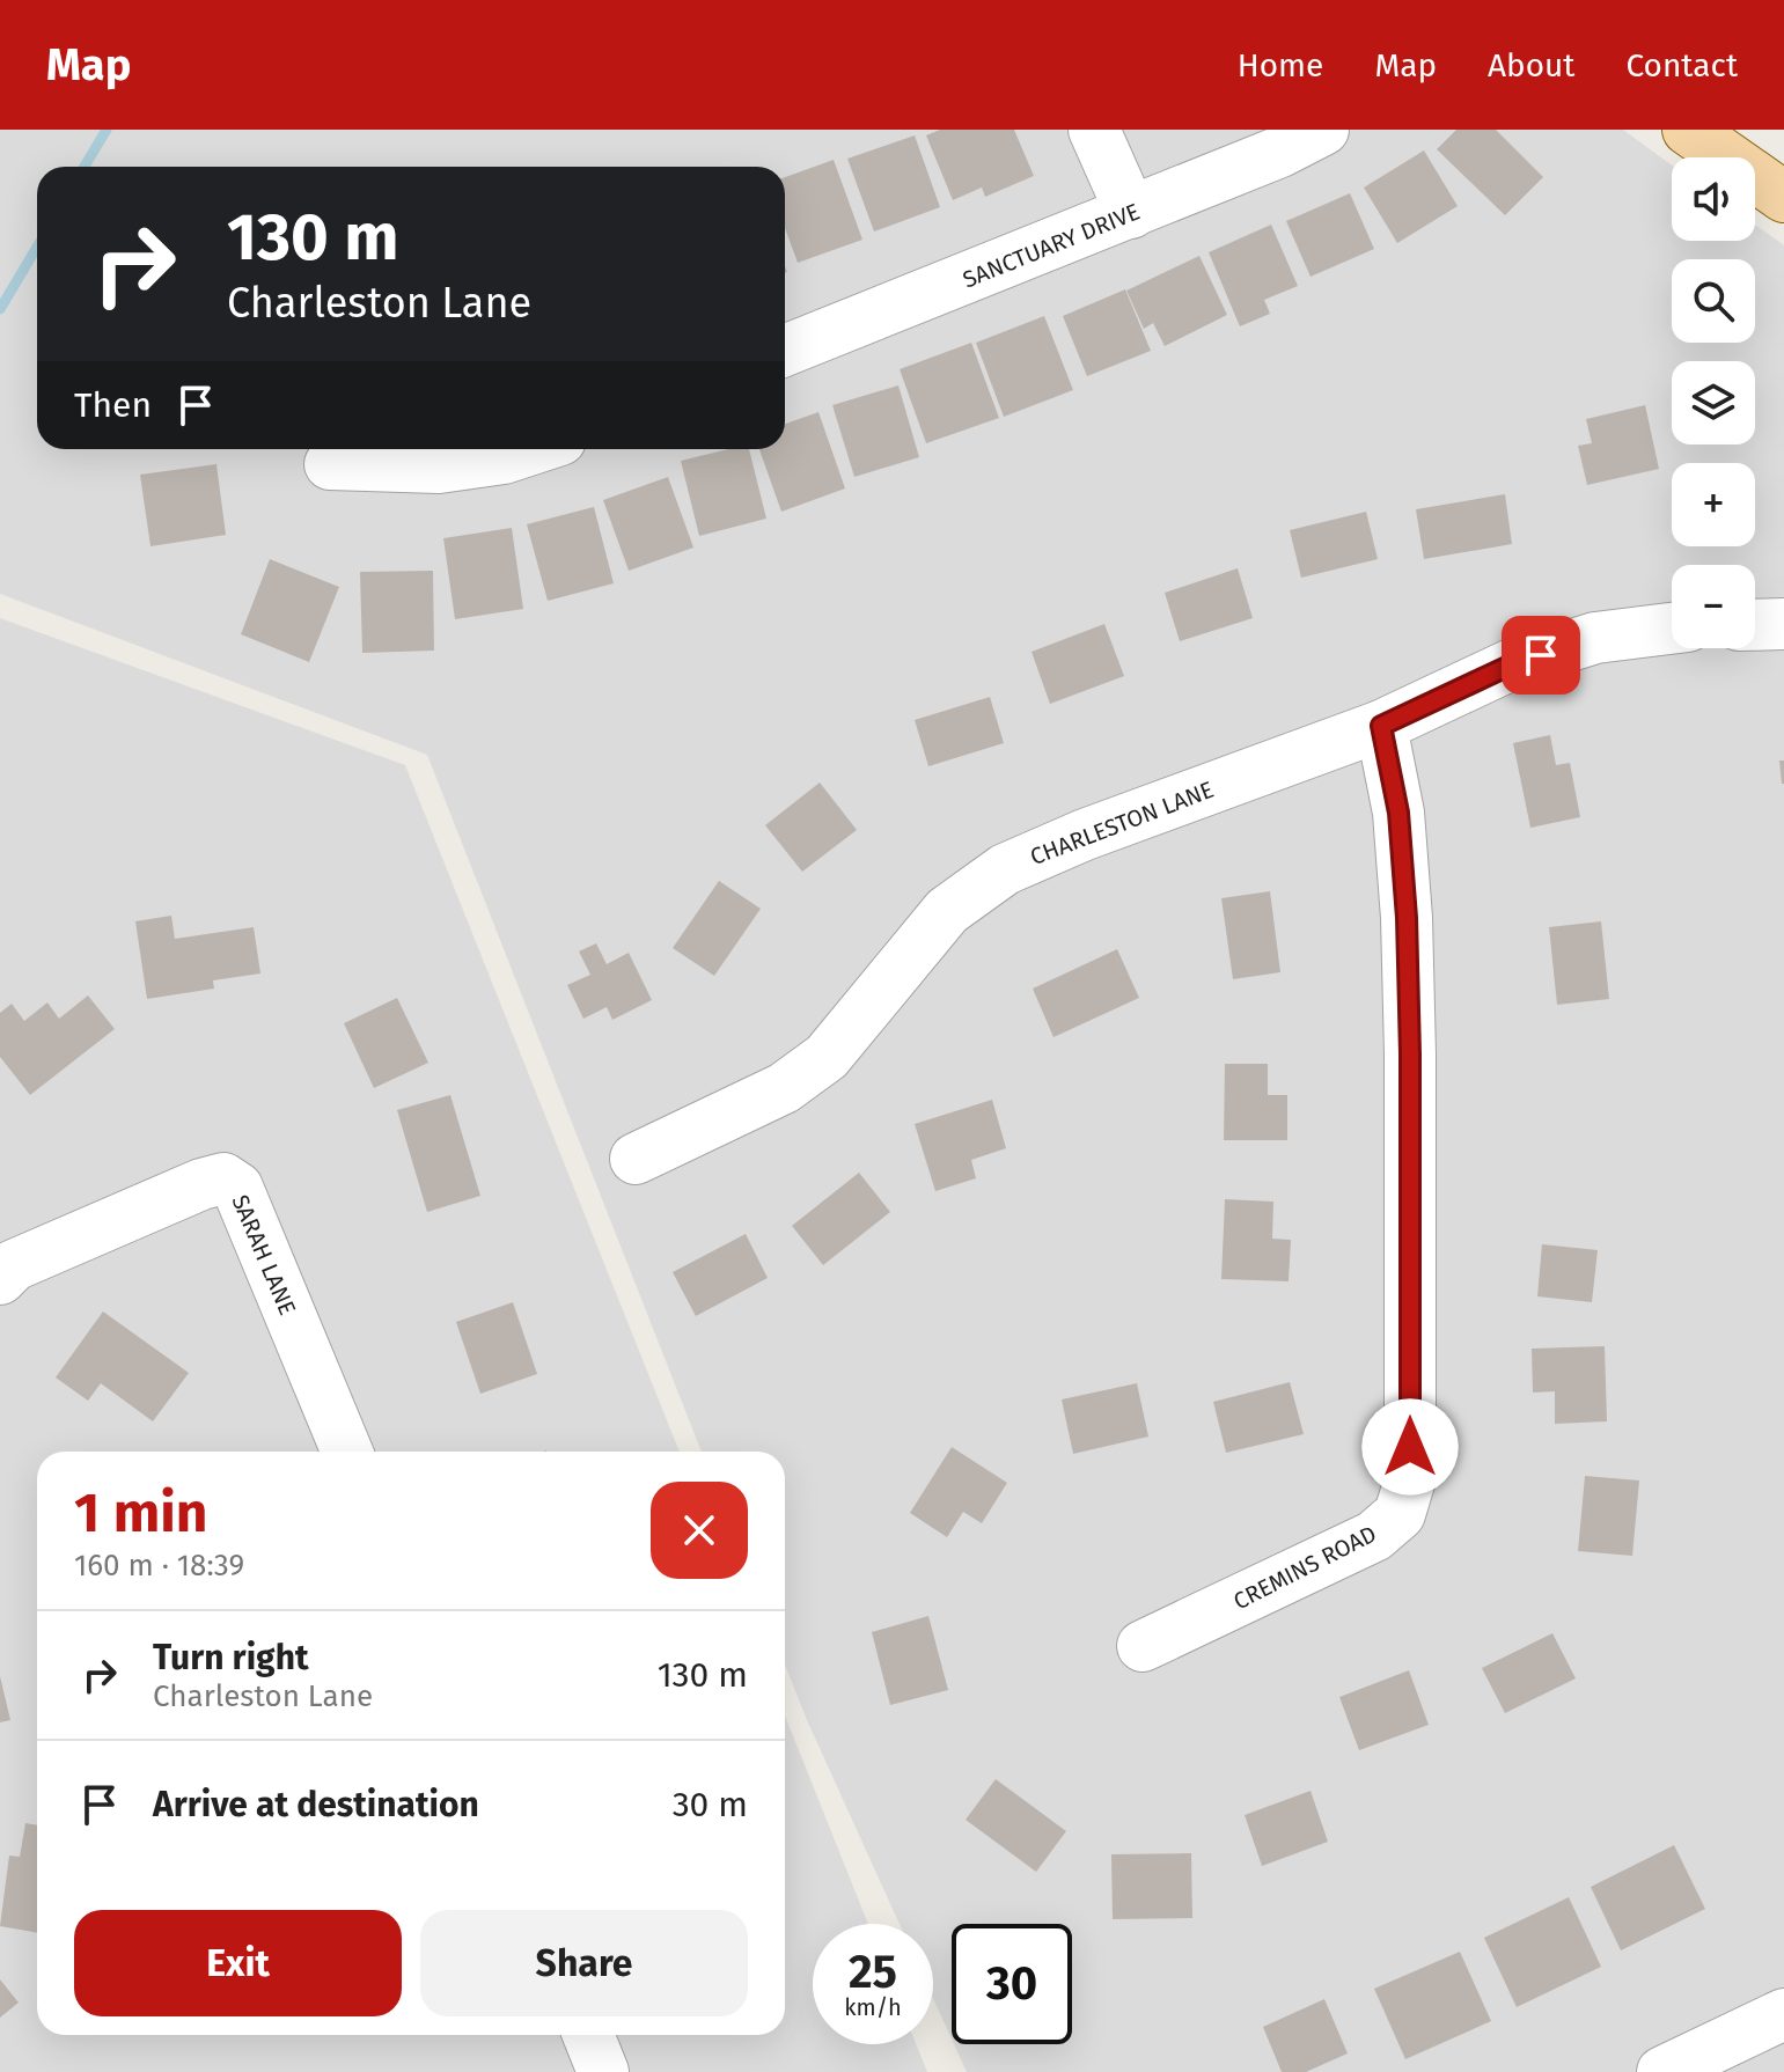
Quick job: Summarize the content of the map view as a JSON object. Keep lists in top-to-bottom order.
{
  "streets": {
    "street": [
      "SANCTUARY DRIVE",
      "CHARLESTON LANE",
      "SARAH LANE",
      "CREMINS ROAD"
    ]
  },
  "crossings": [
    ["CHARLESTON LANE", "CREMINS ROAD"]
  ],
  "page": {
    "header": "Map",
    "nav": [
      "Home",
      "Map",
      "About",
      "Contact"
    ],
    "map_buttons": ["+", "−"],
    "turn": ["130 m", "Charleston Lane"],
    "then": "Then",
    "heading": ["1 min", "160 m · 18:39"],
    "list": [
      {
        "name": "Turn right",
        "note": "Charleston Lane",
        "value": "130 m"
      },
      {
        "name": "Arrive at destination",
        "value": "30 m"
      }
    ],
    "buttons": ["Exit", "Share"],
    "speed": "25 km/h",
    "limit": "30"
  }
}
